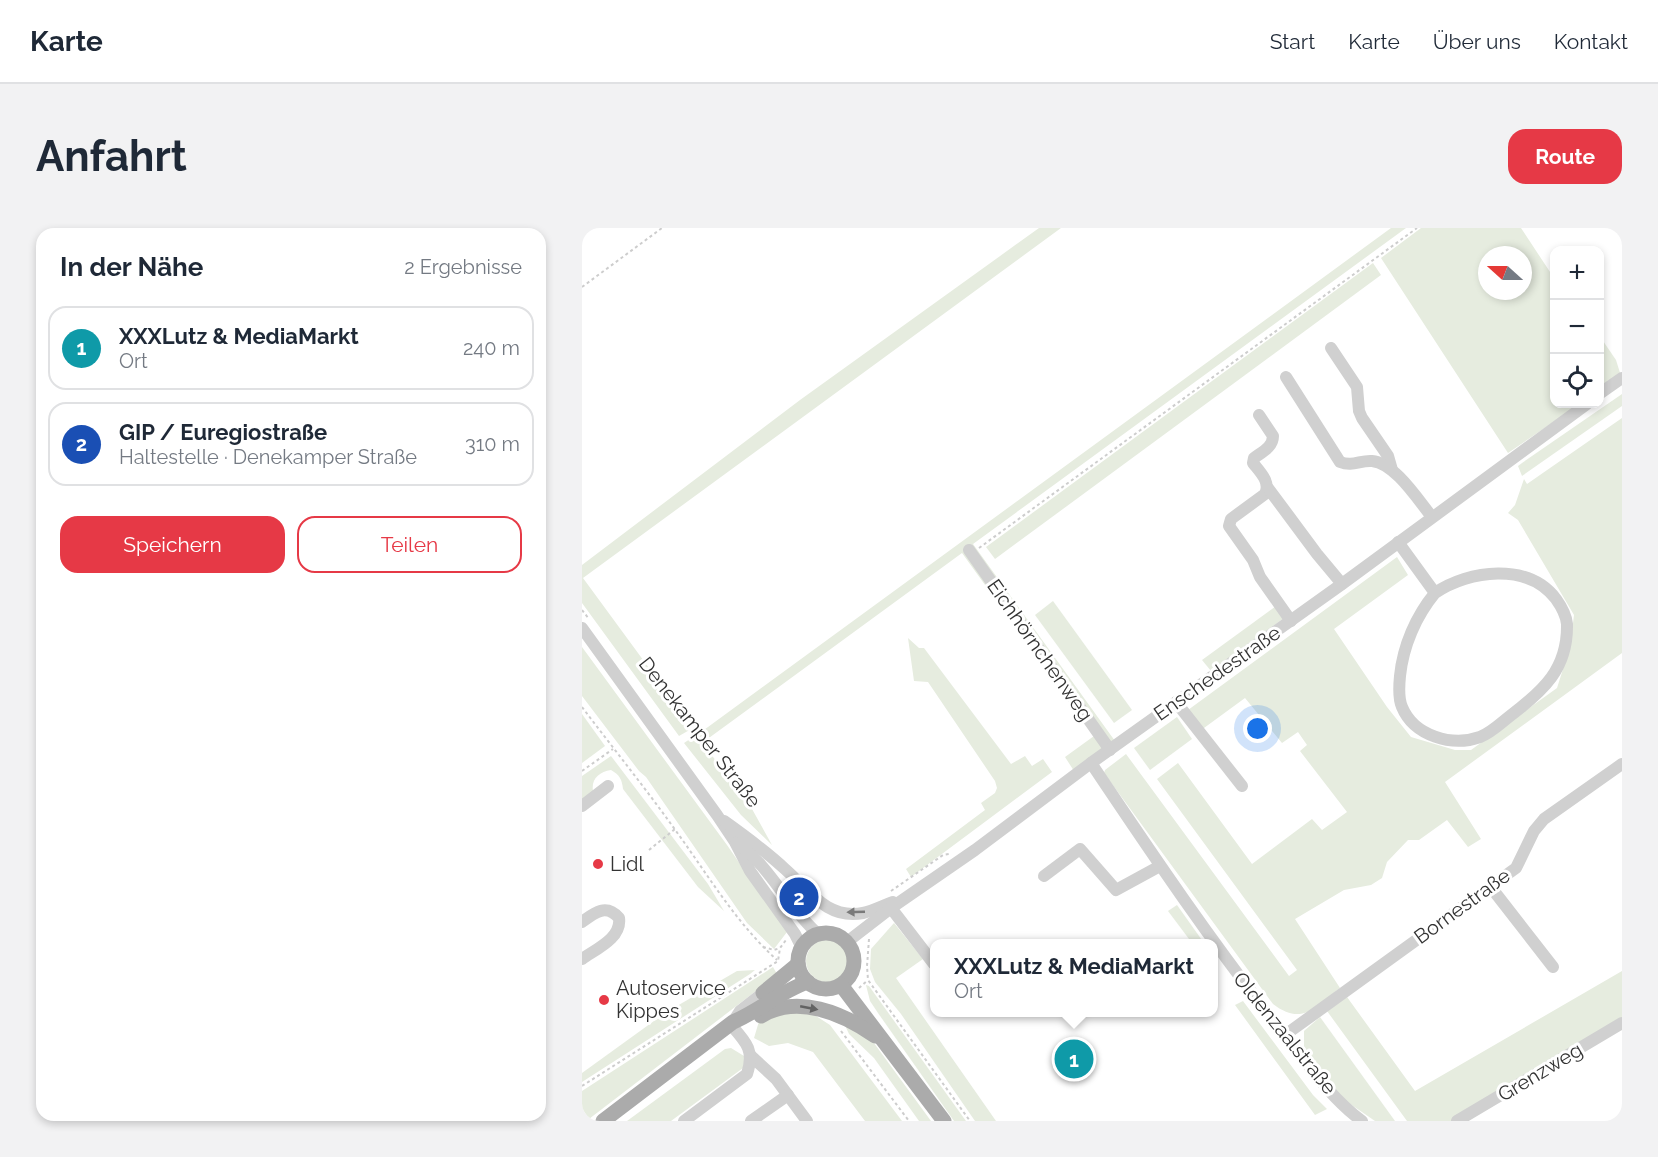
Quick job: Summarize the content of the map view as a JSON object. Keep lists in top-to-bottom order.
{
  "streets": {
    "street": [
      "Eichhörnchenweg",
      "Enschedestraße",
      "Denekamper Straße",
      "Bornestraße",
      "Oldenzaalstraße",
      "Grenzweg"
    ]
  },
  "crossings": [
    ["Eichhörnchenweg", "Enschedestraße"],
    ["Enschedestraße", "Denekamper Straße"],
    ["Enschedestraße", "Oldenzaalstraße"],
    ["Bornestraße", "Oldenzaalstraße"]
  ],
  "places": ["Lidl", "Autoservice Kippes"],
  "north": "left",
  "page": {
    "header": "Karte",
    "nav": [
      "Start",
      "Karte",
      "Über uns",
      "Kontakt"
    ],
    "buttons": [
      "Route",
      ["Speichern", "Teilen"]
    ],
    "title": "Anfahrt",
    "heading": ["In der Nähe", "2 Ergebnisse"],
    "map_buttons": ["+", "−"],
    "list": [
      {
        "mark": "1",
        "name": "XXXLutz & MediaMarkt",
        "note": "Ort",
        "value": "240 m"
      },
      {
        "mark": "2",
        "name": "GIP / Euregiostraße",
        "note": "Haltestelle · Denekamper Straße",
        "value": "310 m"
      }
    ],
    "pins": ["2", "1"],
    "popup": ["XXXLutz & MediaMarkt", "Ort"]
  }
}
